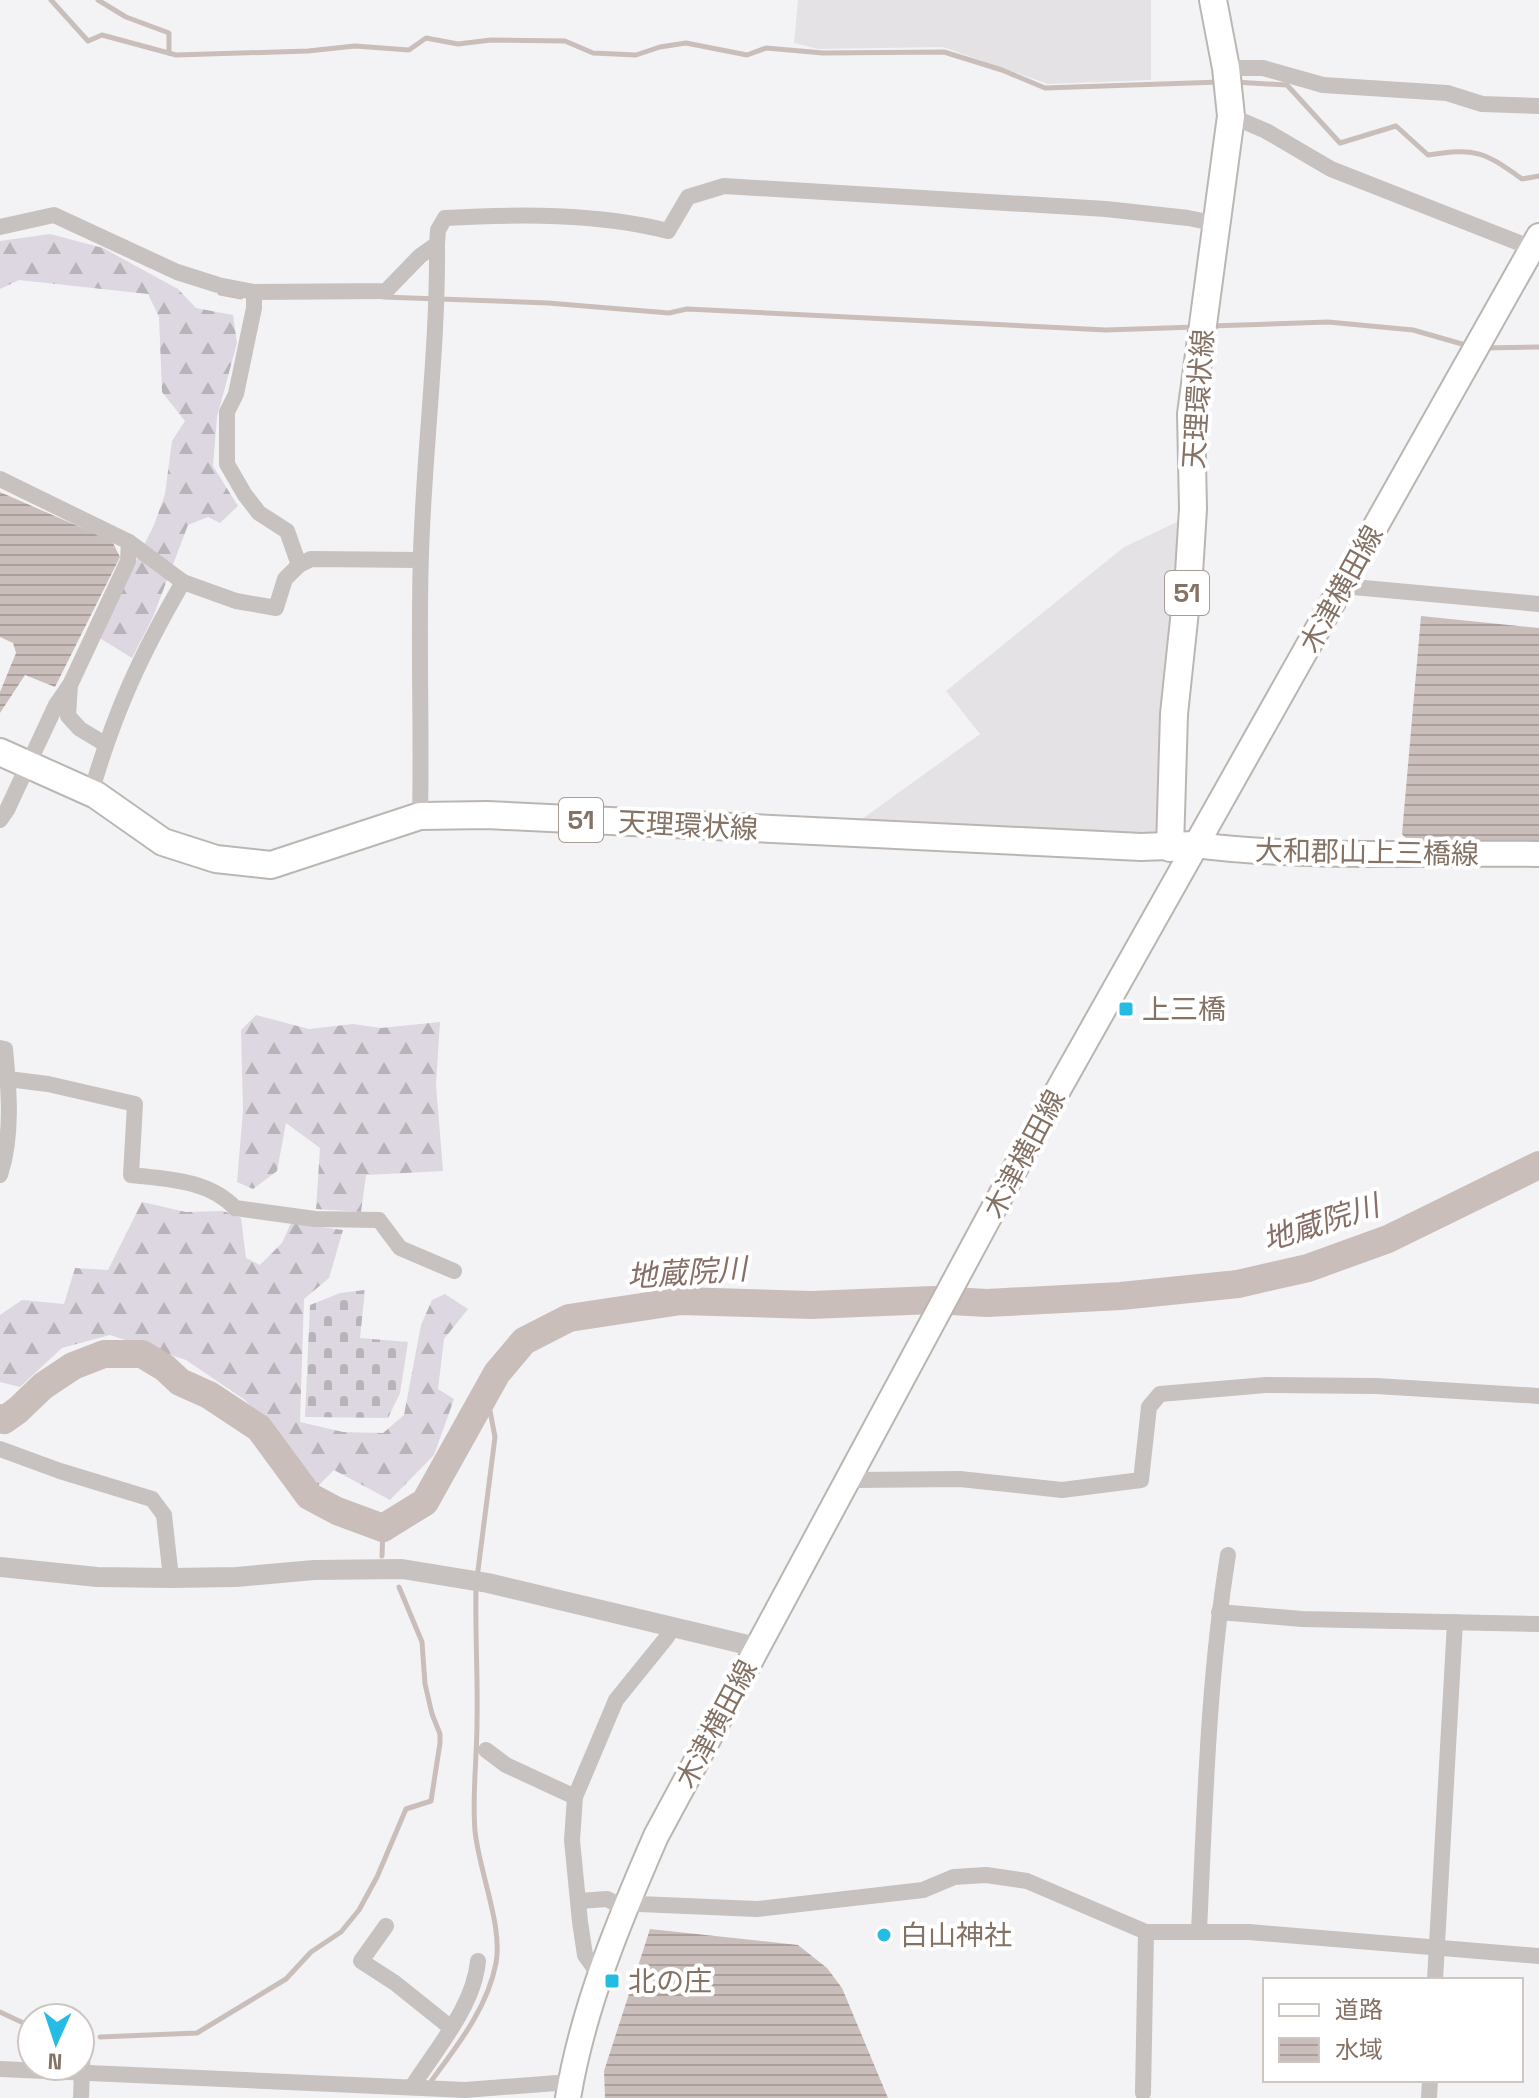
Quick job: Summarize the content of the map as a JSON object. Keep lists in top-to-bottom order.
{
  "streets": {
    "main road": [
      "天理環状線",
      "木津横田線",
      "51",
      "大和郡山上三橋線"
    ]
  },
  "crossings": [
    ["天理環状線", "木津横田線"],
    ["天理環状線", "大和郡山上三橋線"],
    ["木津横田線", "大和郡山上三橋線"]
  ],
  "water": ["地蔵院川"],
  "places": {
    "transit": ["上三橋", "北の庄"],
    "other": ["白山神社"]
  },
  "legend": ["道路", "水域"],
  "north": "bottom"
}
